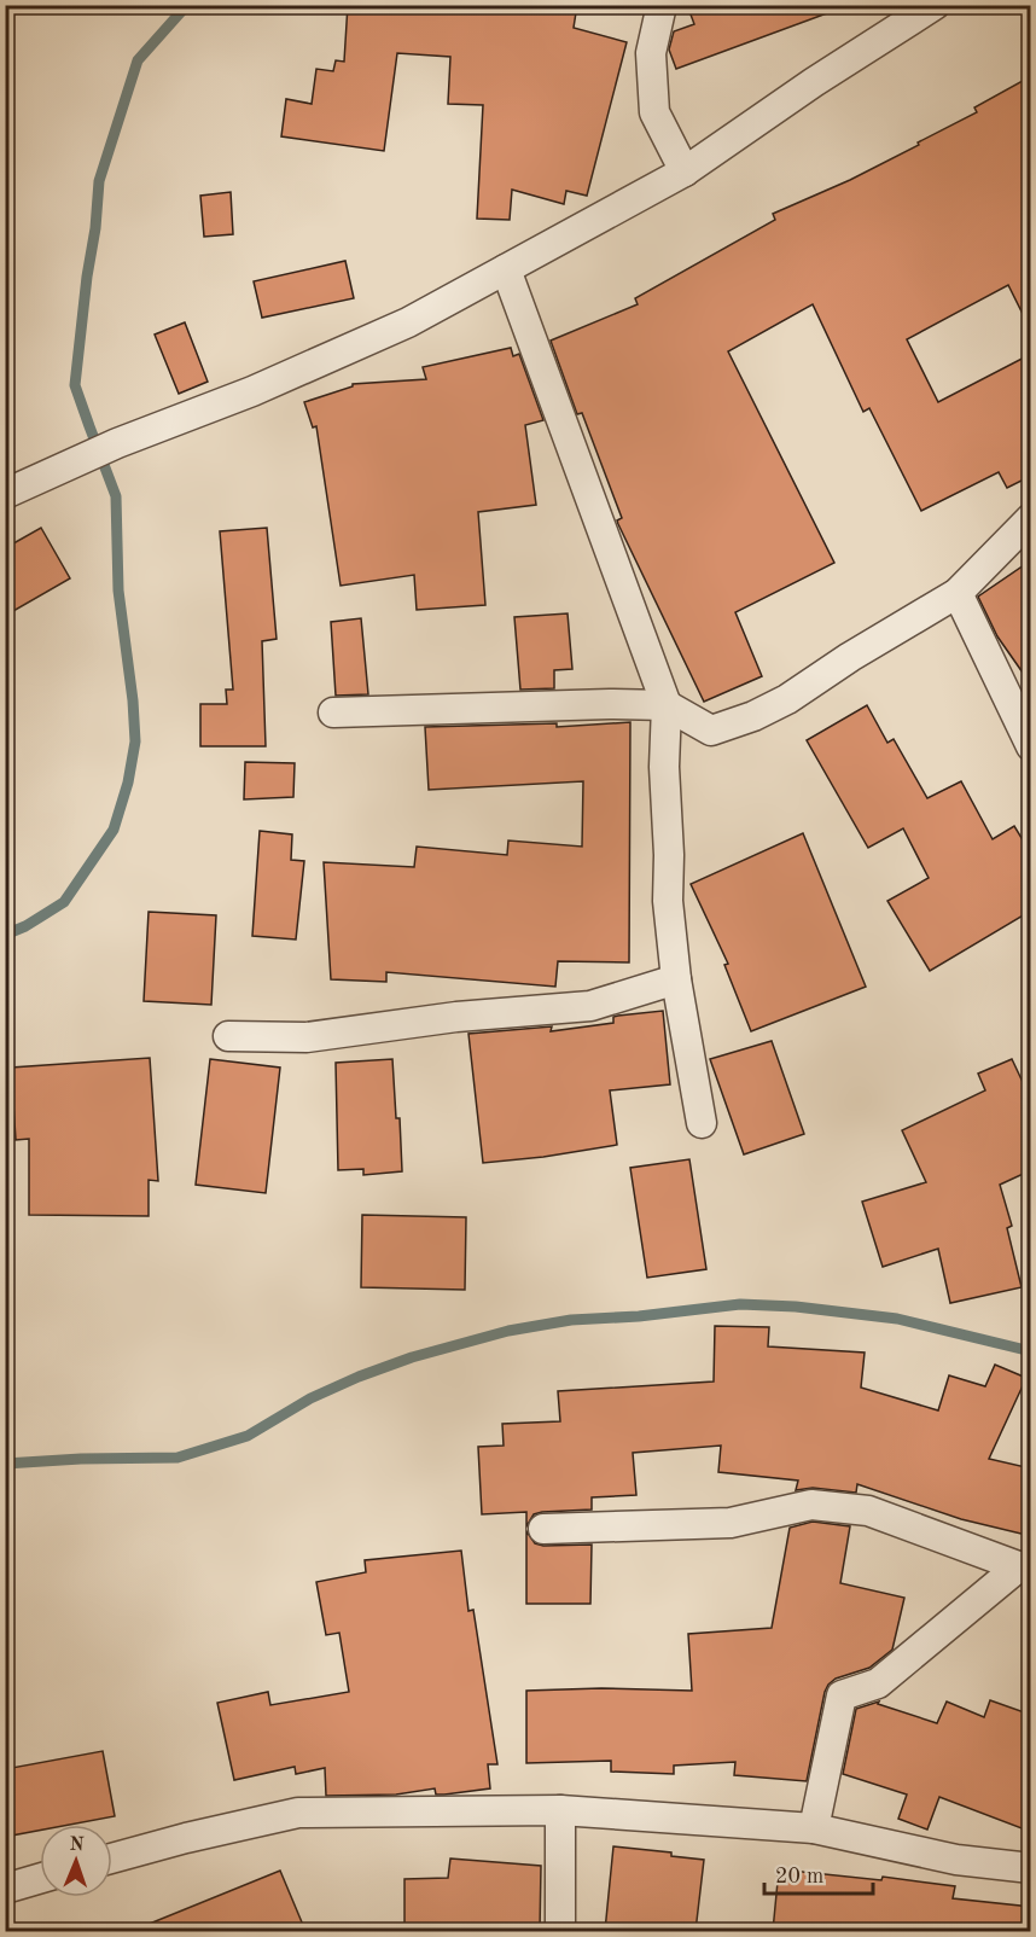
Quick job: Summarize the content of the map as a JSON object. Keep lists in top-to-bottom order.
{
  "scale_bar": "20 m",
  "north": "top"
}
